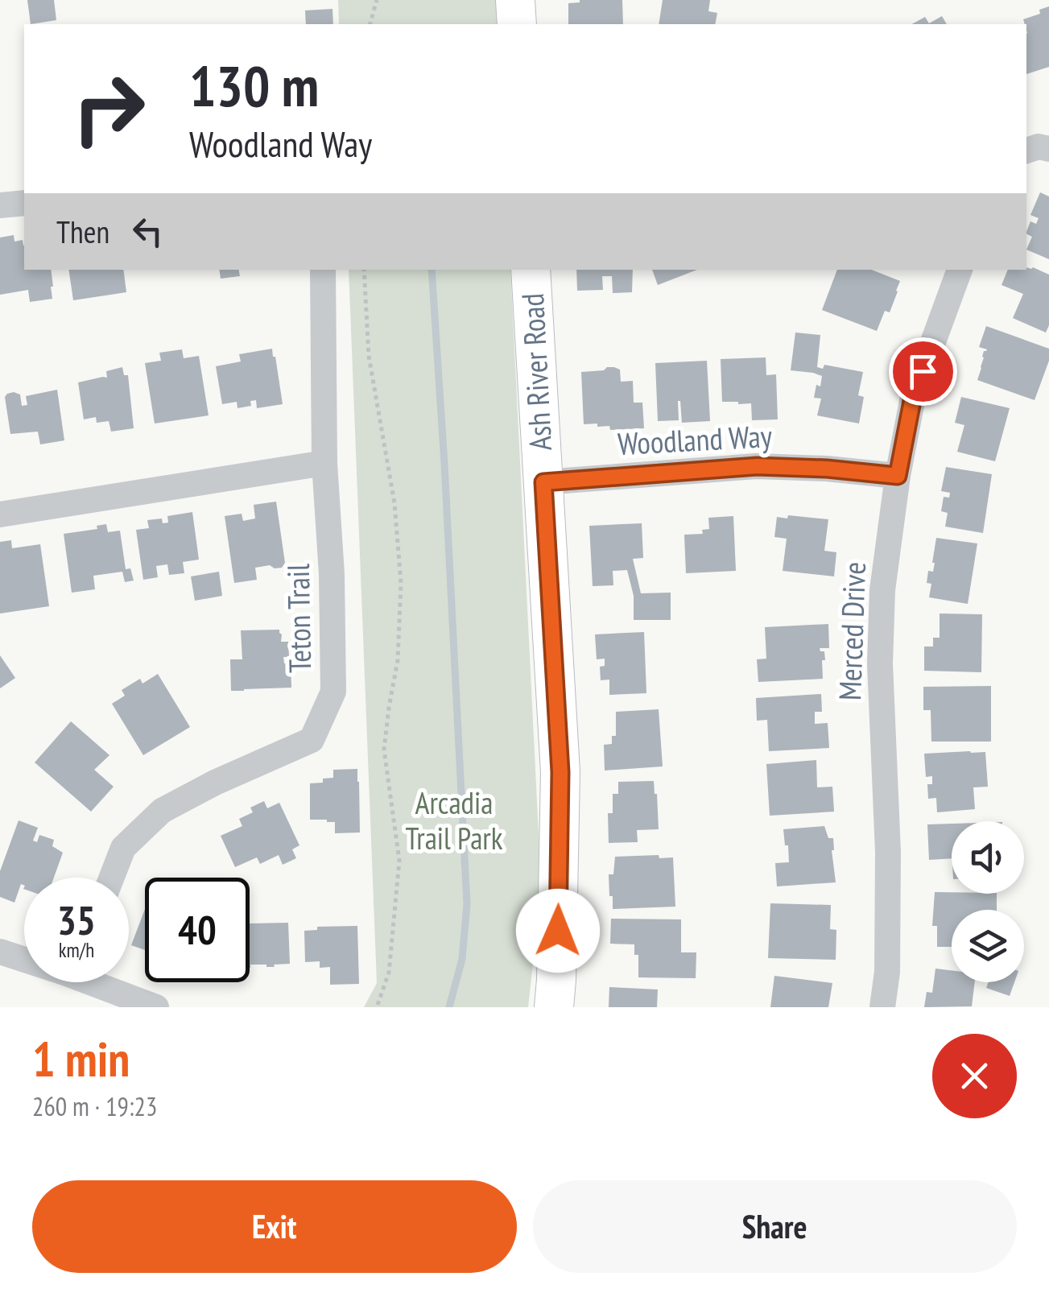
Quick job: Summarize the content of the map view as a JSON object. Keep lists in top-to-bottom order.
{
  "streets": {
    "street": [
      "Ash River Road",
      "Woodland Way",
      "Teton Trail",
      "Merced Drive"
    ]
  },
  "crossings": [
    ["Ash River Road", "Woodland Way"],
    ["Woodland Way", "Merced Drive"]
  ],
  "parks": ["Arcadia Trail Park"],
  "page": {
    "turn": ["130 m", "Woodland Way"],
    "then": "Then",
    "speed": "35 km/h",
    "limit": "40",
    "heading": ["1 min", "260 m · 19:23"],
    "buttons": ["Exit", "Share"]
  }
}
